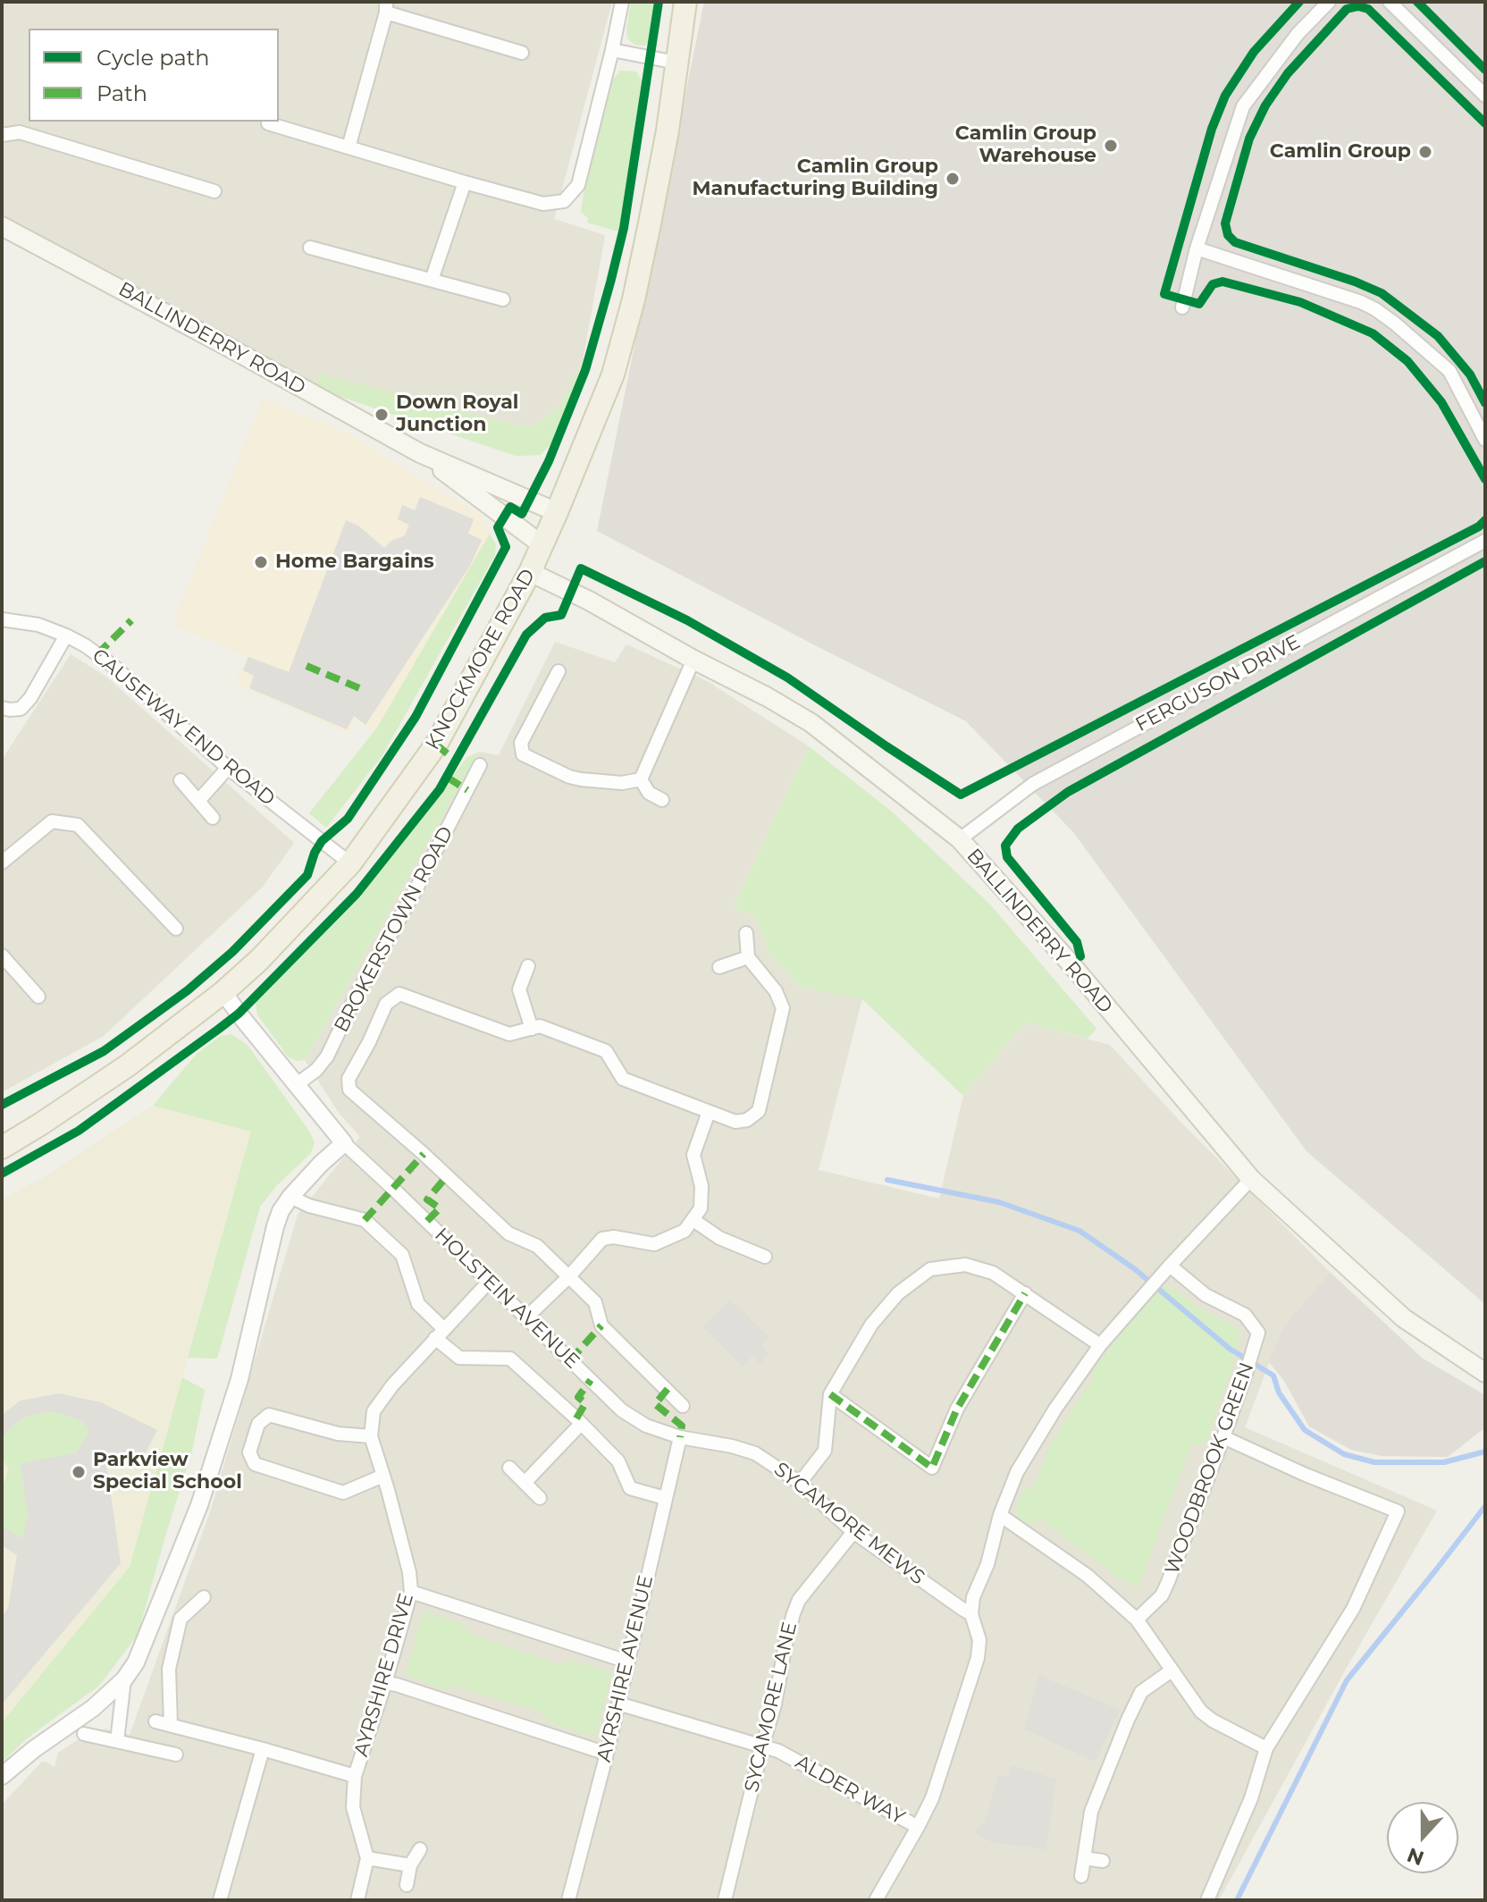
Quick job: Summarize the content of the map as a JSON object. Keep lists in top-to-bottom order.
{
  "streets": {
    "main road": ["BALLINDERRY ROAD", "KNOCKMORE ROAD"],
    "street": [
      "FERGUSON DRIVE",
      "CAUSEWAY END ROAD",
      "BROKERSTOWN ROAD",
      "HOLSTEIN AVENUE",
      "WOODBROOK GREEN",
      "SYCAMORE MEWS",
      "AYRSHIRE AVENUE",
      "AYRSHIRE DRIVE",
      "SYCAMORE LANE",
      "ALDER WAY"
    ]
  },
  "crossings": [
    ["BALLINDERRY ROAD", "KNOCKMORE ROAD"],
    ["BALLINDERRY ROAD", "FERGUSON DRIVE"],
    ["KNOCKMORE ROAD", "CAUSEWAY END ROAD"],
    ["HOLSTEIN AVENUE", "SYCAMORE MEWS"],
    ["HOLSTEIN AVENUE", "AYRSHIRE AVENUE"],
    ["SYCAMORE MEWS", "AYRSHIRE AVENUE"],
    ["SYCAMORE MEWS", "SYCAMORE LANE"],
    ["AYRSHIRE AVENUE", "ALDER WAY"],
    ["SYCAMORE LANE", "ALDER WAY"]
  ],
  "places": [
    "Camlin Group Warehouse",
    "Camlin Group",
    "Camlin Group Manufacturing Building",
    "Down Royal Junction",
    "Home Bargains",
    "Parkview Special School"
  ],
  "legend": ["Cycle path", "Path"],
  "north": "bottom"
}
